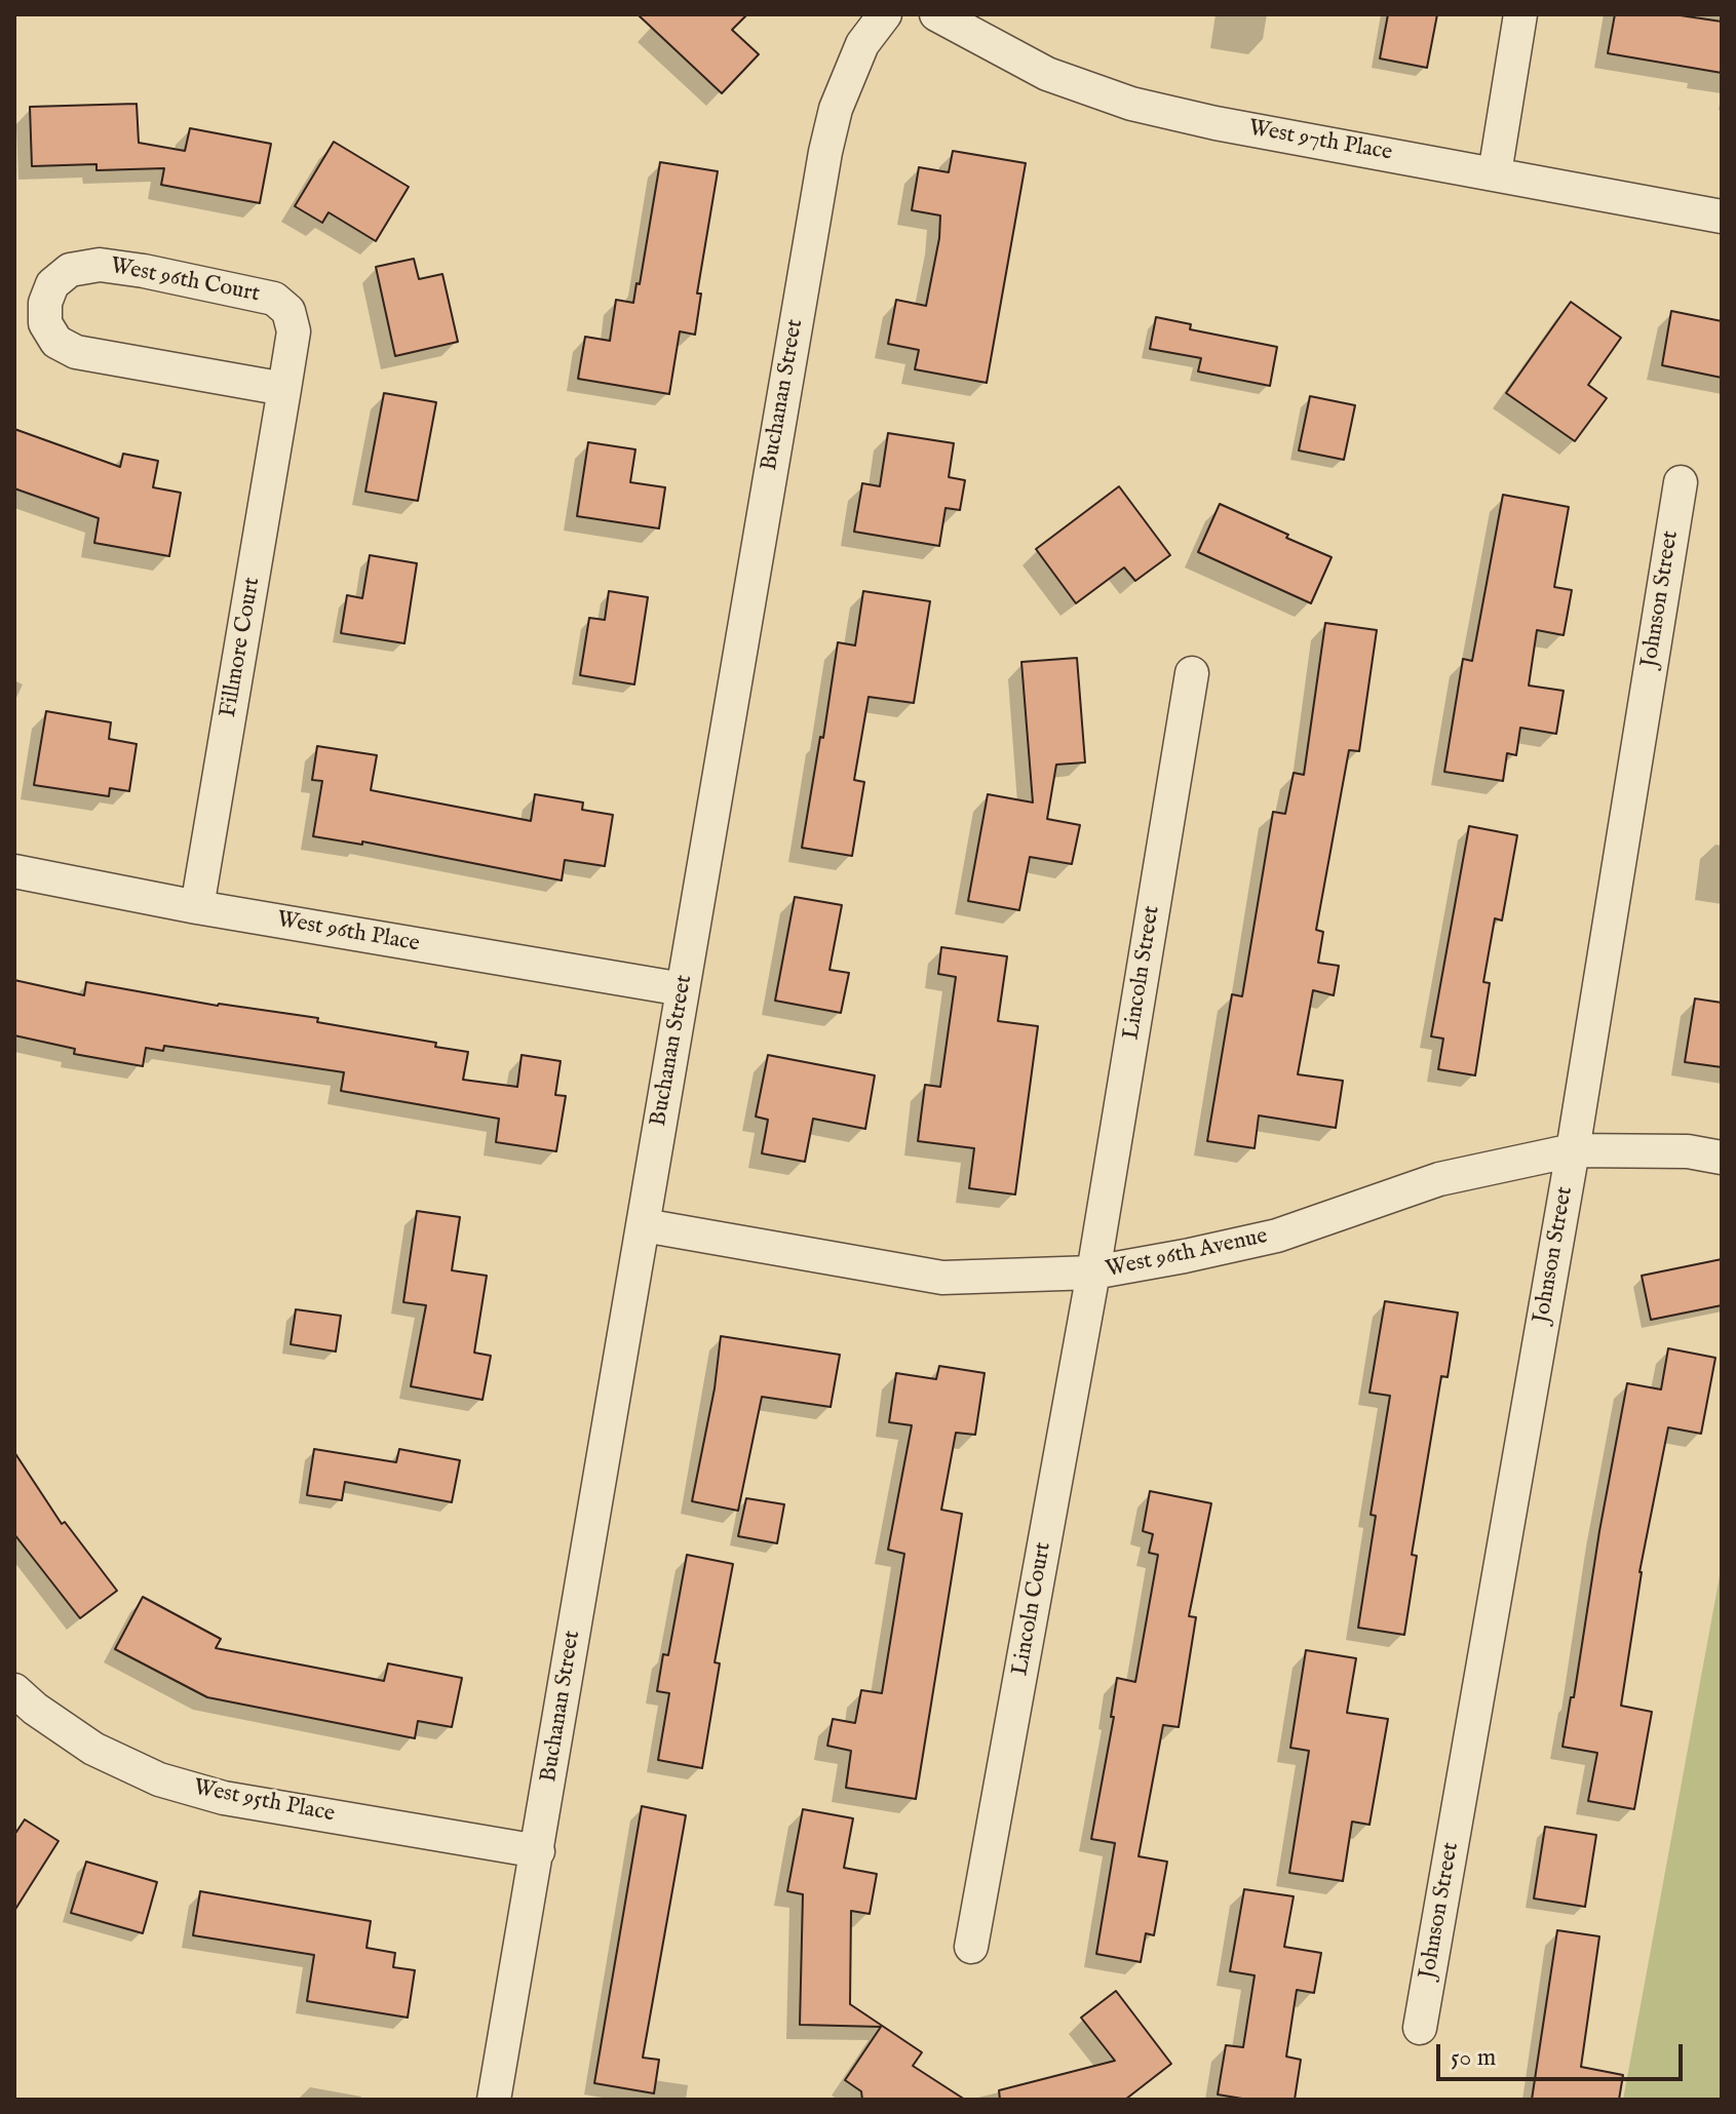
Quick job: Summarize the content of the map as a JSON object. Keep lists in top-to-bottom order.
{
  "streets": {
    "street": [
      "West 97th Place",
      "West 96th Court",
      "Buchanan Street",
      "Johnson Street",
      "Fillmore Court",
      "West 96th Place",
      "Lincoln Street",
      "West 96th Avenue",
      "Lincoln Court",
      "West 95th Place"
    ]
  },
  "crossings": [
    ["West 96th Court", "Fillmore Court"],
    ["Buchanan Street", "West 96th Place"],
    ["Buchanan Street", "West 96th Avenue"],
    ["Buchanan Street", "West 95th Place"],
    ["Johnson Street", "West 96th Avenue"],
    ["Fillmore Court", "West 96th Place"],
    ["Lincoln Street", "West 96th Avenue"],
    ["Lincoln Street", "Lincoln Court"],
    ["West 96th Avenue", "Lincoln Court"]
  ],
  "scale_bar": "50 m"
}
